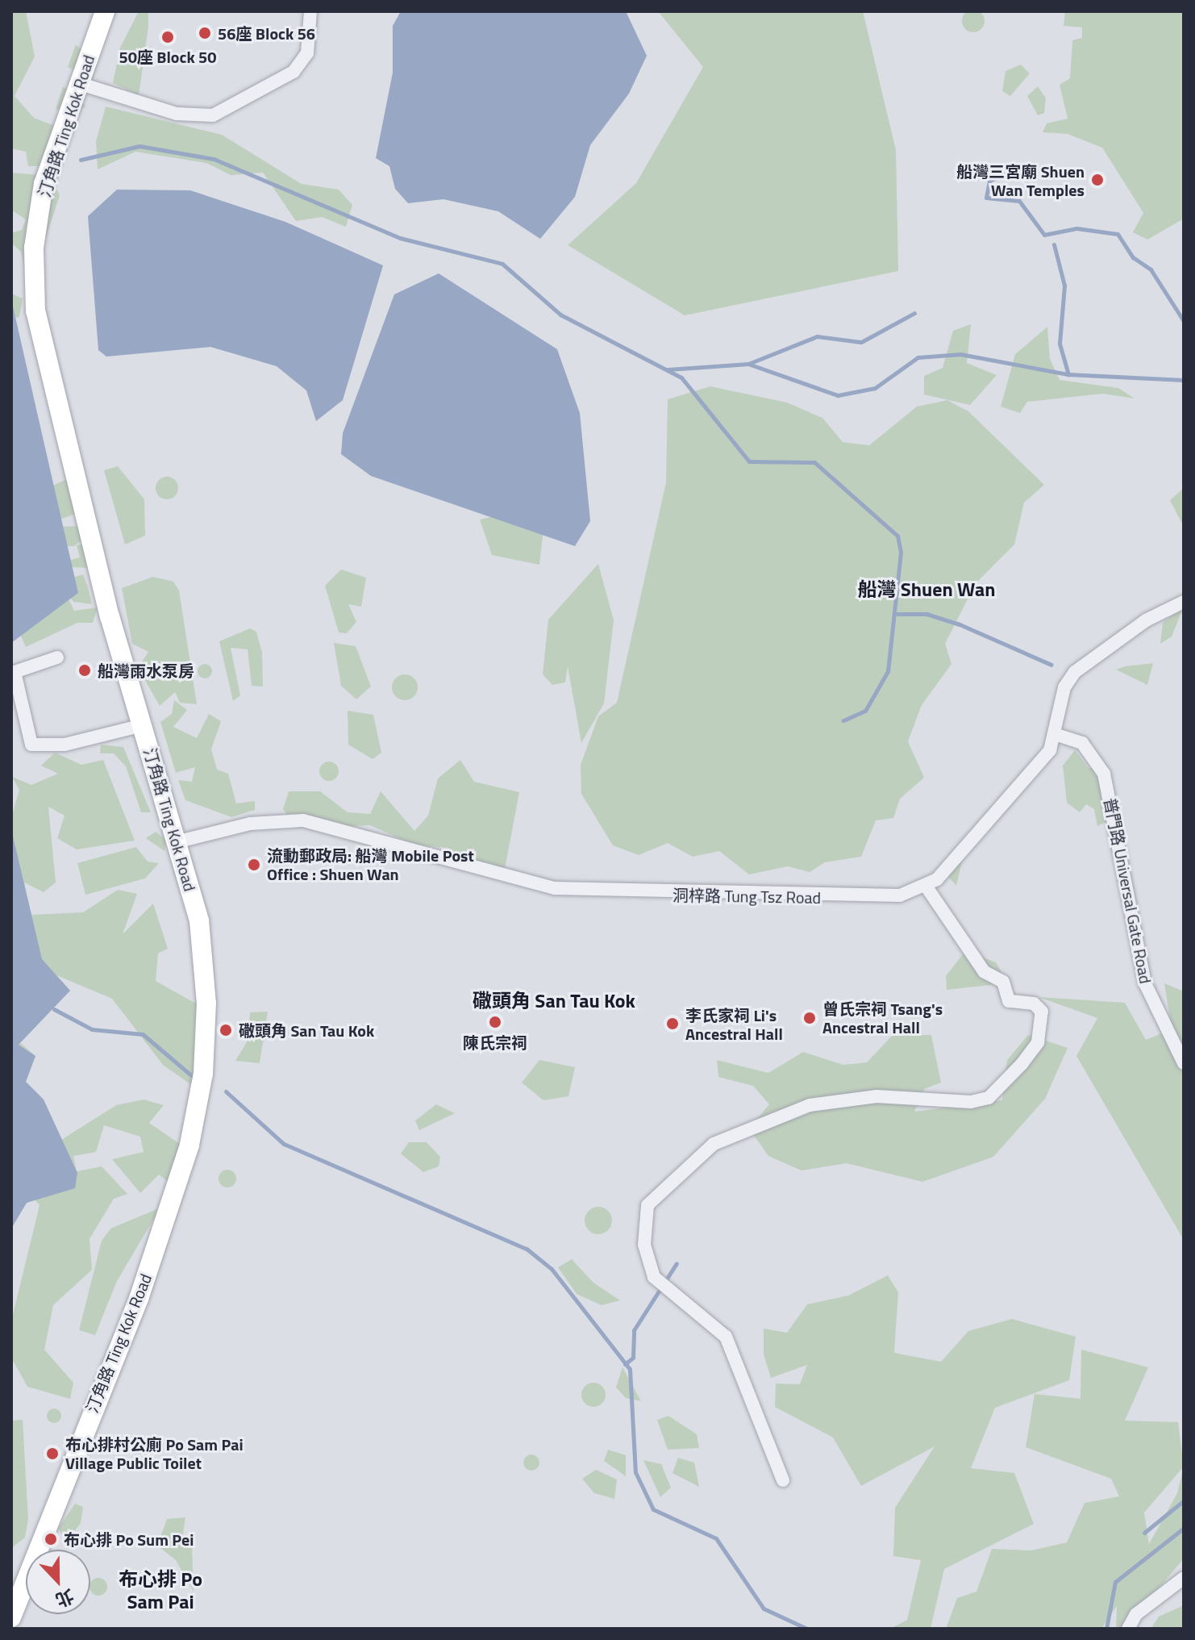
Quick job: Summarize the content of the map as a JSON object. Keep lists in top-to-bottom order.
{
  "streets": {
    "main road": ["汀角路 Ting Kok Road"],
    "street": ["普門路 Universal Gate Road", "洞梓路 Tung Tsz Road"]
  },
  "crossings": [
    ["汀角路 Ting Kok Road", "洞梓路 Tung Tsz Road"]
  ],
  "districts": ["船灣 Shuen Wan", "䃟頭角 San Tau Kok", "布心排 Po Sam Pai"],
  "places": [
    "56座 Block 56",
    "50座 Block 50",
    "船灣三宮廟 Shuen Wan Temples",
    "船灣雨水泵房",
    "流動郵政局: 船灣 Mobile Post Office : Shuen Wan",
    "曾氏宗祠 Tsang's Ancestral Hall",
    "陳氏宗祠",
    "李氏家祠 Li's Ancestral Hall",
    "䃟頭角 San Tau Kok",
    "布心排村公廁 Po Sam Pai Village Public Toilet",
    "布心排 Po Sum Pei"
  ],
  "north": "bottom"
}
